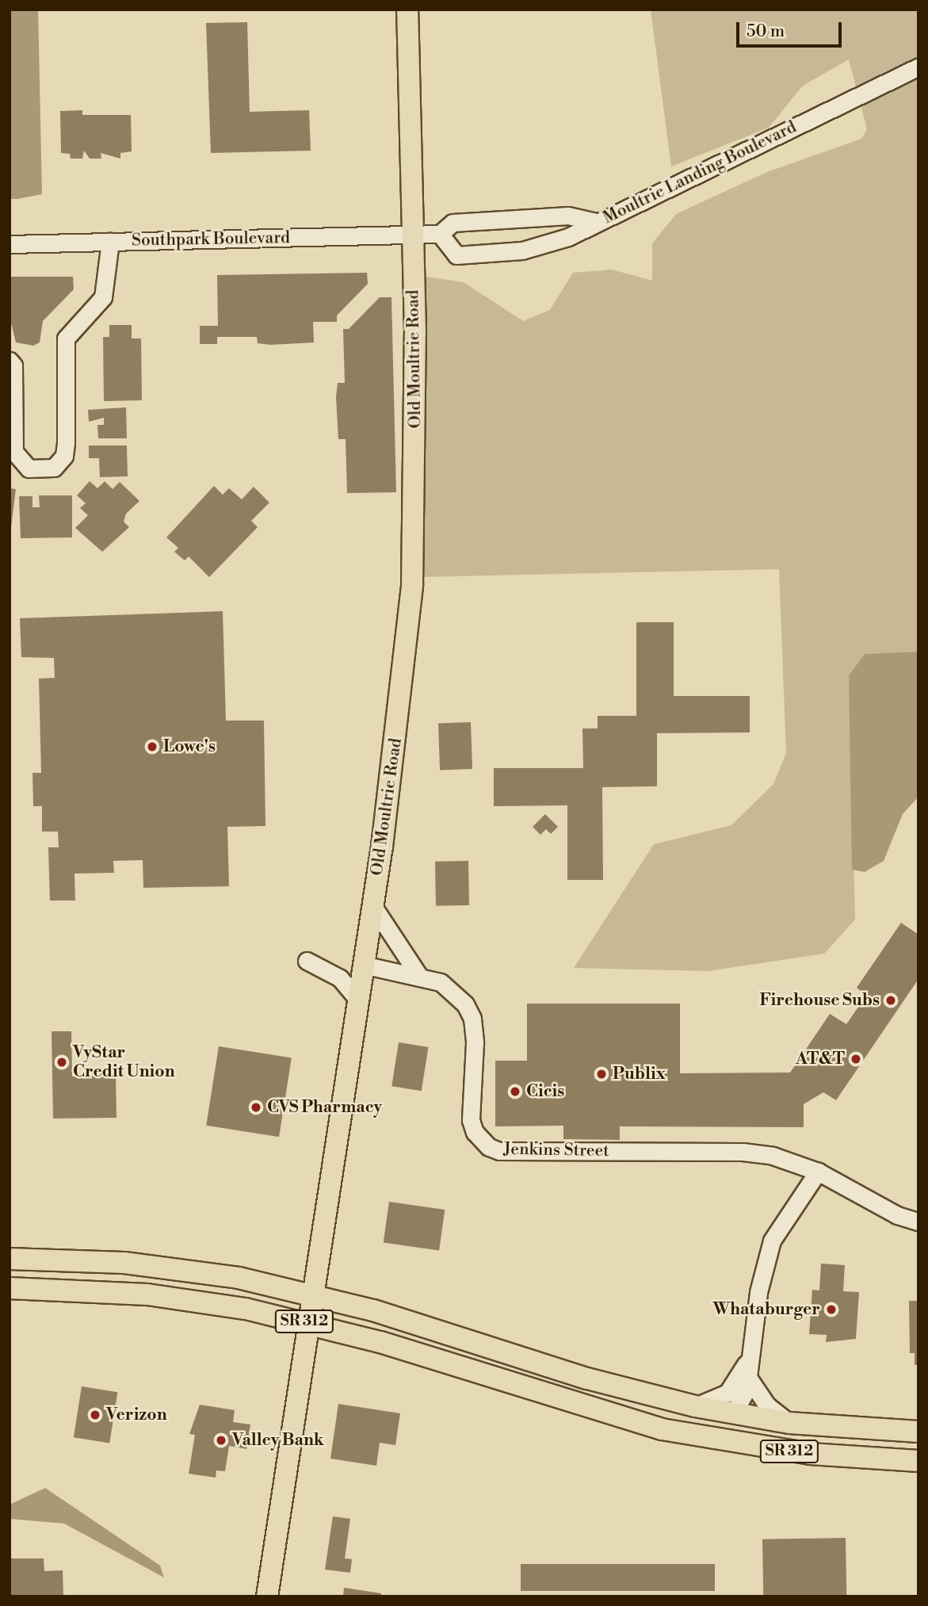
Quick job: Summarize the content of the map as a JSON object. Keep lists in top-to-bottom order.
{
  "streets": {
    "main road": ["Old Moultrie Road", "SR 312"],
    "street": ["Moultrie Landing Boulevard", "Southpark Boulevard", "Jenkins Street"]
  },
  "crossings": [
    ["Moultrie Landing Boulevard", "Southpark Boulevard"],
    ["Southpark Boulevard", "Old Moultrie Road"],
    ["Old Moultrie Road", "Jenkins Street"],
    ["Old Moultrie Road", "SR 312"]
  ],
  "places": [
    "Lowe's",
    "Firehouse Subs",
    "AT&T",
    "VyStar Credit Union",
    "Publix",
    "Cicis",
    "CVS Pharmacy",
    "Whataburger",
    "Verizon",
    "Valley Bank"
  ],
  "scale_bar": "50 m"
}
